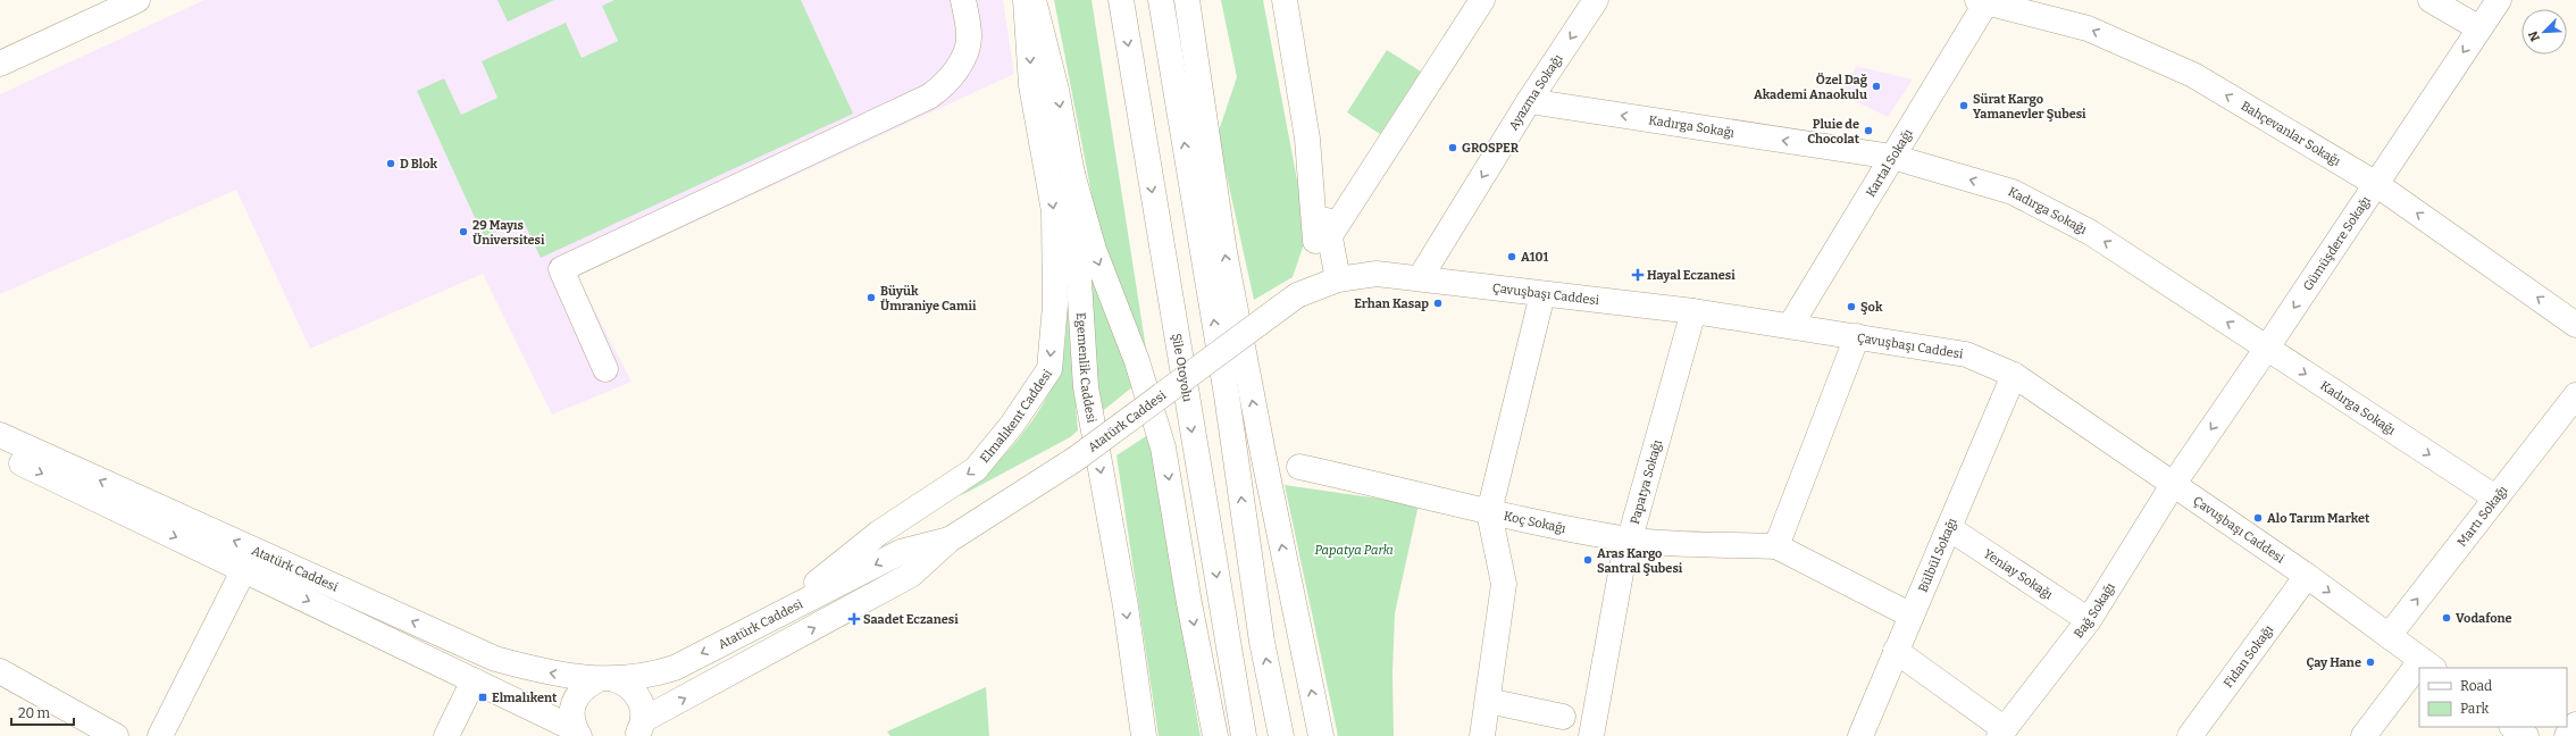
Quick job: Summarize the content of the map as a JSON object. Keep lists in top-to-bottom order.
{
  "streets": {
    "main road": [
      "Ayazma Sokağı",
      "Kadırga Sokağı",
      "Bahçevanlar Sokağı",
      "Kartal Sokağı",
      "Gümüşdere Sokağı",
      "Çavuşbaşı Caddesi",
      "Egemenlik Caddesi",
      "Şile Otoyolu",
      "Elmalıkent Caddesi",
      "Atatürk Caddesi",
      "Papatya Sokağı",
      "Martı Sokağı",
      "Koç Sokağı",
      "Bülbül Sokağı",
      "Yeniay Sokağı",
      "Bağ Sokağı",
      "Fidan Sokağı"
    ]
  },
  "crossings": [
    ["Ayazma Sokağı", "Kadırga Sokağı"],
    ["Ayazma Sokağı", "Çavuşbaşı Caddesi"],
    ["Kadırga Sokağı", "Kartal Sokağı"],
    ["Kadırga Sokağı", "Gümüşdere Sokağı"],
    ["Kadırga Sokağı", "Martı Sokağı"],
    ["Bahçevanlar Sokağı", "Kartal Sokağı"],
    ["Bahçevanlar Sokağı", "Gümüşdere Sokağı"],
    ["Kartal Sokağı", "Çavuşbaşı Caddesi"],
    ["Gümüşdere Sokağı", "Çavuşbaşı Caddesi"],
    ["Gümüşdere Sokağı", "Bağ Sokağı"],
    ["Çavuşbaşı Caddesi", "Atatürk Caddesi"],
    ["Çavuşbaşı Caddesi", "Papatya Sokağı"],
    ["Çavuşbaşı Caddesi", "Martı Sokağı"],
    ["Çavuşbaşı Caddesi", "Bülbül Sokağı"],
    ["Çavuşbaşı Caddesi", "Bağ Sokağı"],
    ["Çavuşbaşı Caddesi", "Fidan Sokağı"],
    ["Elmalıkent Caddesi", "Atatürk Caddesi"],
    ["Papatya Sokağı", "Koç Sokağı"],
    ["Bülbül Sokağı", "Yeniay Sokağı"],
    ["Bülbül Sokağı", "Bağ Sokağı"],
    ["Yeniay Sokağı", "Bağ Sokağı"]
  ],
  "one_way": [
    "Bahçevanlar Sokağı",
    "Gümüşdere Sokağı",
    "Elmalıkent Caddesi",
    "Martı Sokağı"
  ],
  "parks": ["Papatya Parkı"],
  "places": {
    "other": [
      "Özel Dağ Akademi Anaokulu",
      "Sürat Kargo Yamanevler Şubesi",
      "Pluie de Chocolat",
      "GROSPER",
      "D Blok",
      "29 Mayıs Üniversitesi",
      "A101",
      "Büyük Ümraniye Camii",
      "Erhan Kasap",
      "Şok",
      "Alo Tarım Market",
      "Aras Kargo Santral Şubesi",
      "Vodafone",
      "Çay Hane"
    ],
    "health": ["Hayal Eczanesi", "Saadet Eczanesi"],
    "transit": ["Elmalıkent"]
  },
  "legend": ["Road", "Park"],
  "scale_bar": "20 m",
  "north": "bottom left"
}
